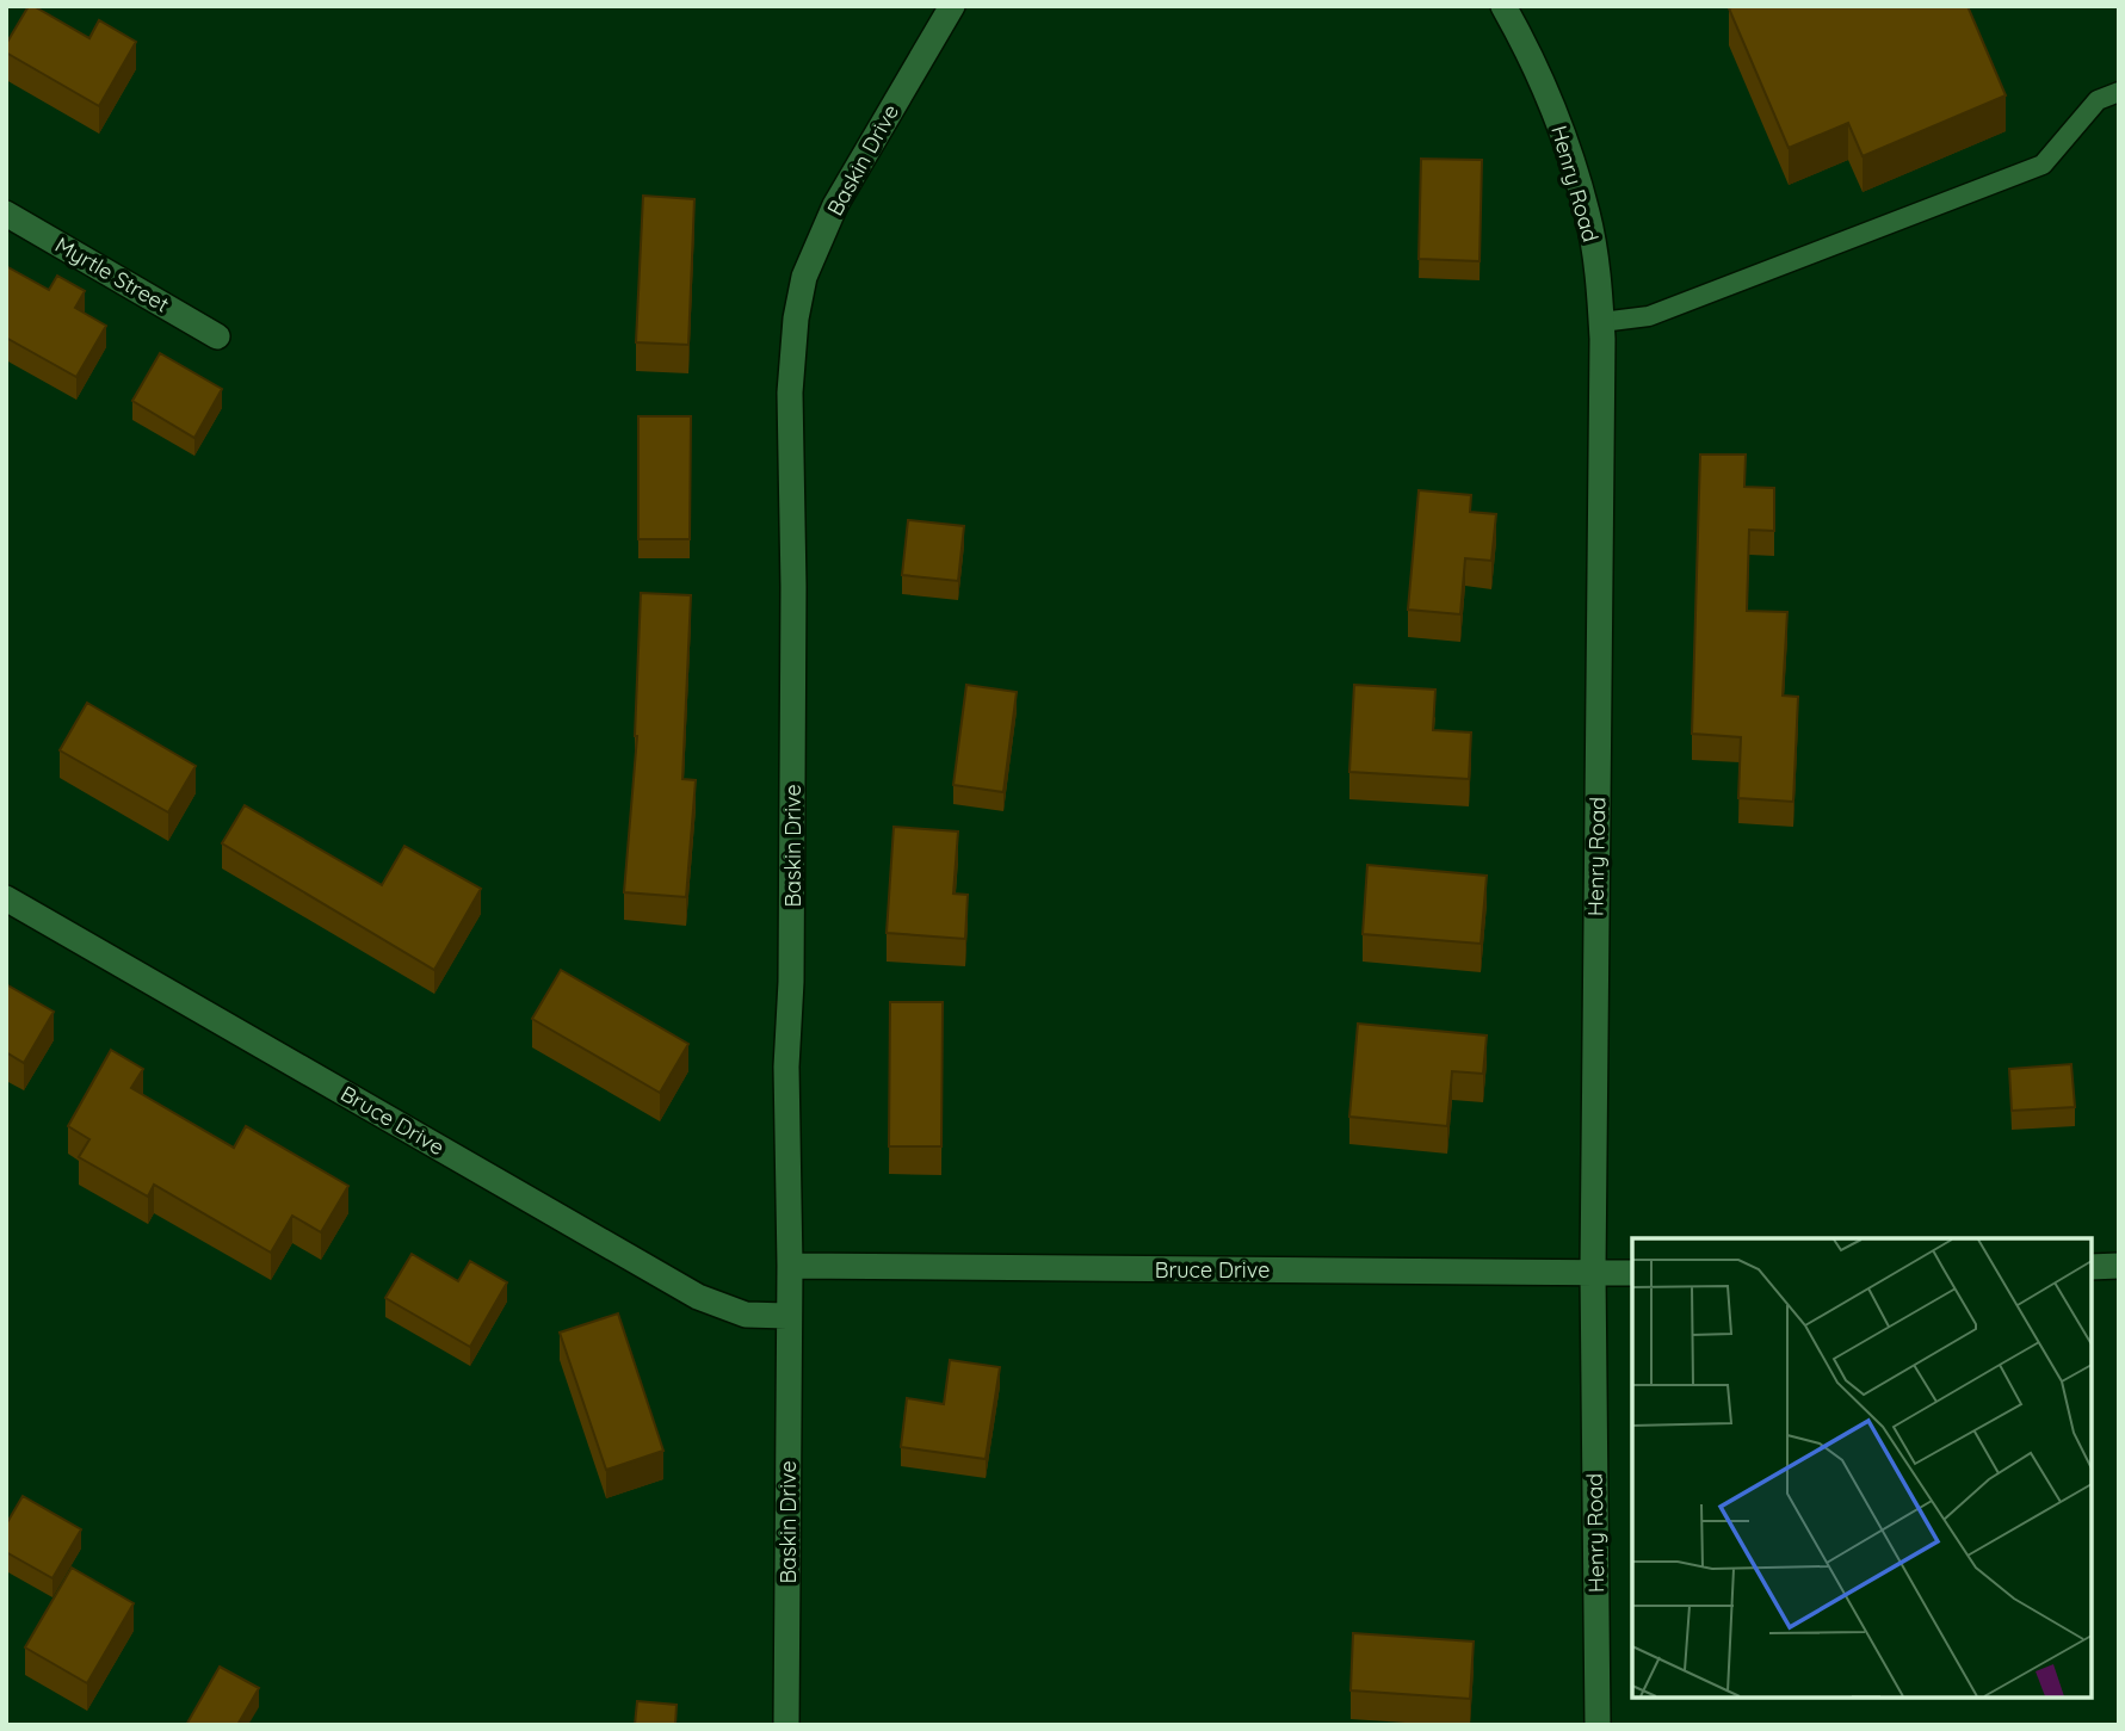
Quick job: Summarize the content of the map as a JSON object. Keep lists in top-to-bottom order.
{
  "streets": {
    "street": [
      "Baskin Drive",
      "Henry Road",
      "Myrtle Street",
      "Bruce Drive"
    ]
  },
  "crossings": [
    ["Baskin Drive", "Bruce Drive"],
    ["Henry Road", "Bruce Drive"]
  ]
}
